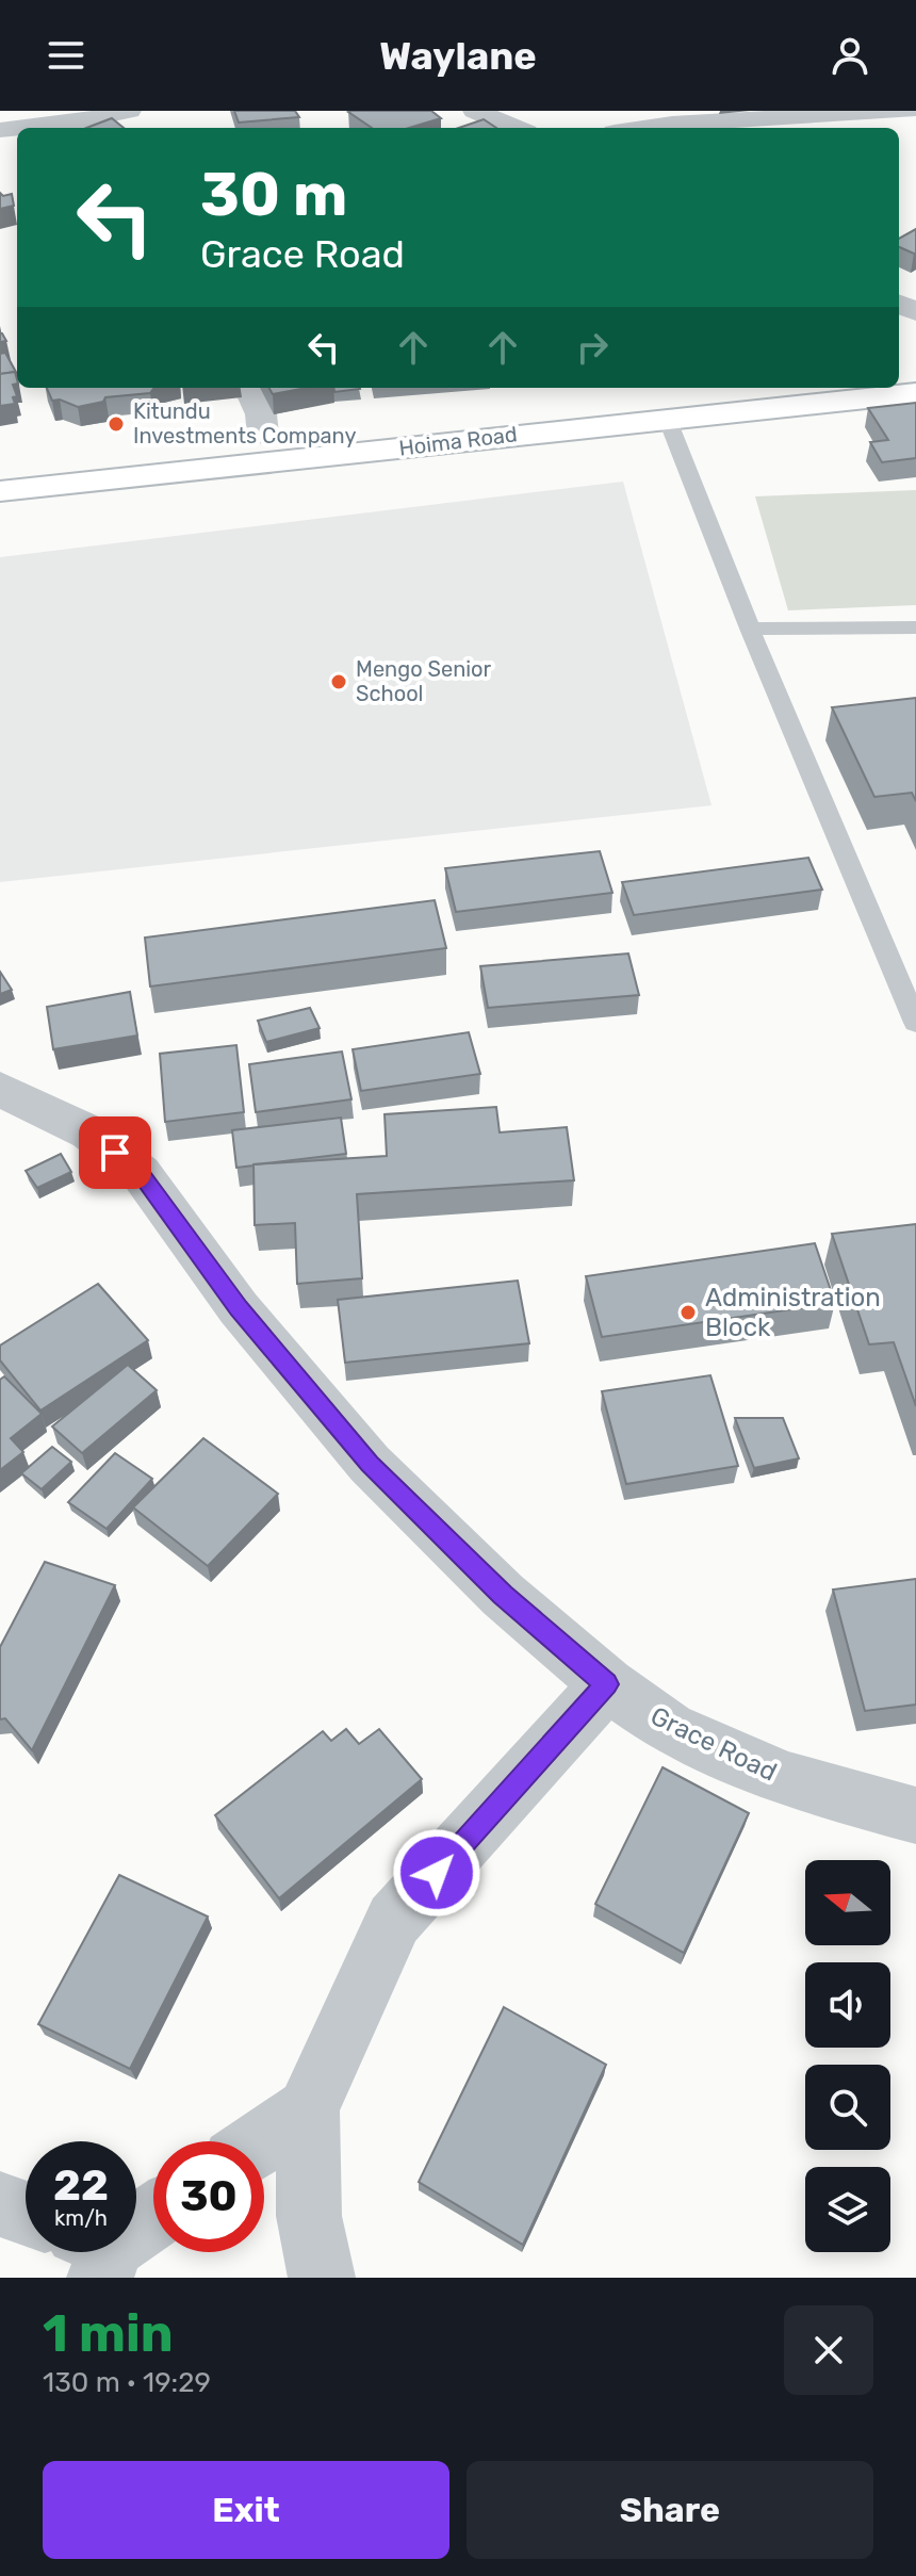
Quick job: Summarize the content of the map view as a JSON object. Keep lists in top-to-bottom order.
{
  "streets": {
    "main road": ["Hoima Road"],
    "street": ["Grace Road"]
  },
  "places": ["Kitundu Investments Company", "Mengo Senior School", "Administration Block"],
  "north": "left",
  "page": {
    "header": "Waylane",
    "turn": ["30 m", "Grace Road"],
    "speed": "22 km/h",
    "limit": "30",
    "heading": ["1 min", "130 m · 19:29"],
    "buttons": ["Exit", "Share"]
  }
}
